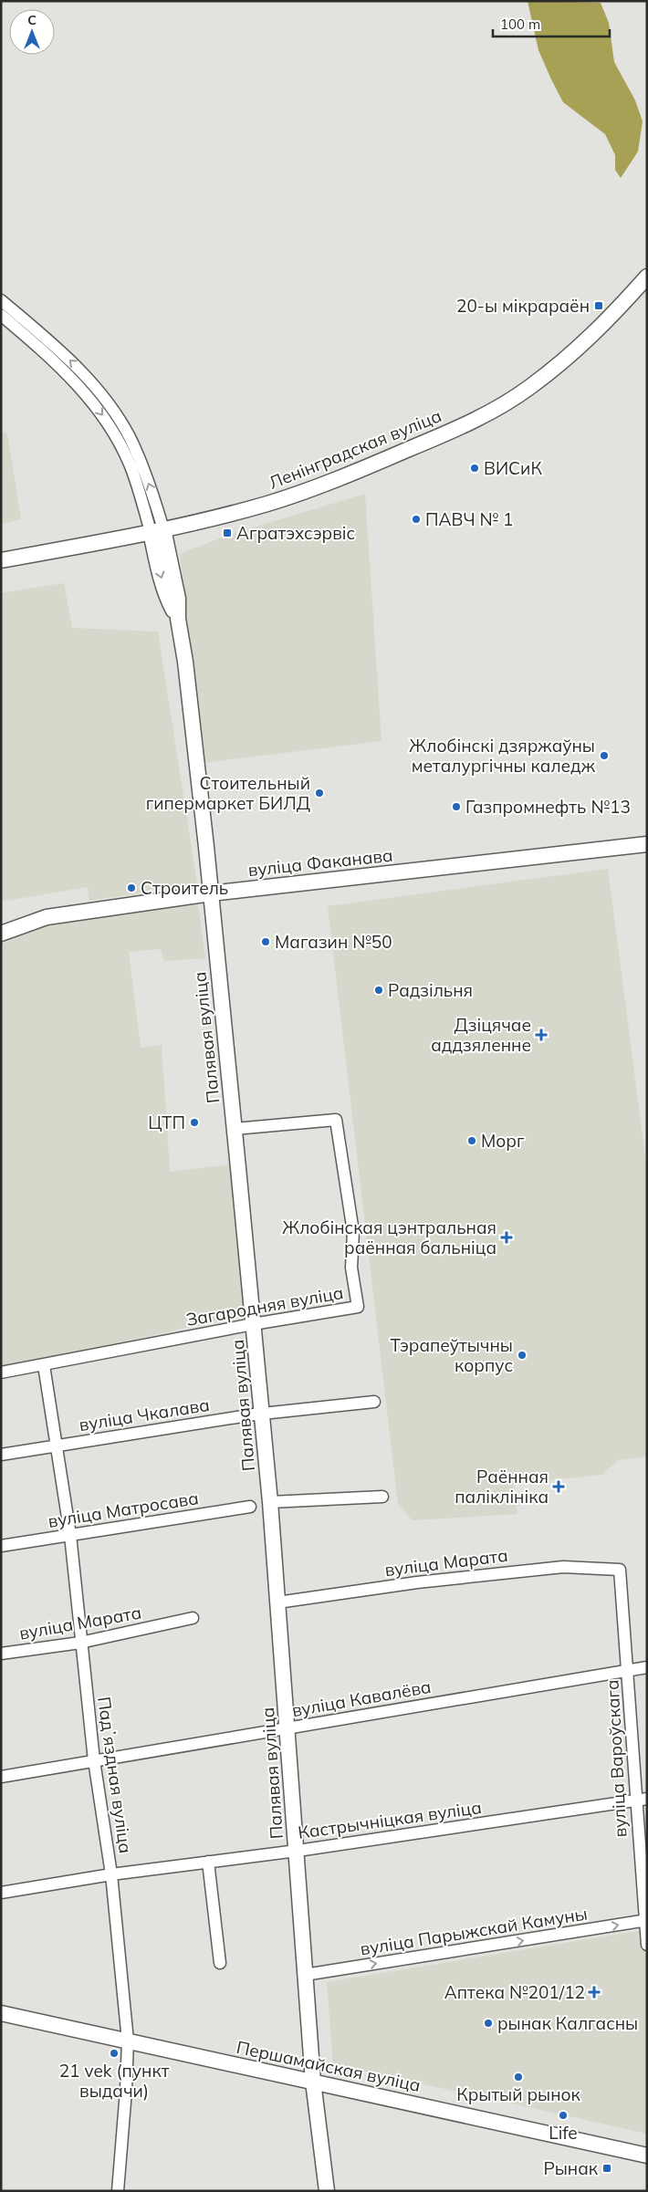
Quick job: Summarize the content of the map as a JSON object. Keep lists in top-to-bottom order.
{
  "streets": {
    "main road": [
      "Ленінградская вуліца",
      "вуліца Факанава",
      "Палявая вуліца",
      "Першамайская вуліца"
    ],
    "street": [
      "Загародняя вуліца",
      "вуліца Чкалава",
      "вуліца Матросава",
      "вуліца Марата",
      "вуліца Кавалёва",
      "вуліца Вароўскага",
      "Падʼяздная вуліца",
      "Кастрычніцкая вуліца",
      "вуліца Парыжскай Камуны"
    ]
  },
  "crossings": [
    ["Ленінградская вуліца", "Палявая вуліца"],
    ["вуліца Факанава", "Палявая вуліца"],
    ["Палявая вуліца", "Загародняя вуліца"],
    ["Палявая вуліца", "вуліца Чкалава"],
    ["Палявая вуліца", "вуліца Марата"],
    ["Палявая вуліца", "вуліца Кавалёва"],
    ["Палявая вуліца", "Кастрычніцкая вуліца"],
    ["Палявая вуліца", "вуліца Парыжскай Камуны"],
    ["Палявая вуліца", "Першамайская вуліца"],
    ["Загародняя вуліца", "Падʼяздная вуліца"],
    ["вуліца Чкалава", "Падʼяздная вуліца"],
    ["вуліца Матросава", "Падʼяздная вуліца"],
    ["вуліца Марата", "вуліца Вароўскага"],
    ["вуліца Марата", "Падʼяздная вуліца"],
    ["вуліца Кавалёва", "вуліца Вароўскага"],
    ["вуліца Кавалёва", "Падʼяздная вуліца"],
    ["вуліца Вароўскага", "Кастрычніцкая вуліца"],
    ["вуліца Вароўскага", "вуліца Парыжскай Камуны"],
    ["Падʼяздная вуліца", "Кастрычніцкая вуліца"],
    ["Падʼяздная вуліца", "Першамайская вуліца"]
  ],
  "one_way": ["вуліца Парыжскай Камуны"],
  "places": {
    "transit": ["20-ы мікрараён", "Агратэхсэрвіс", "Рынак"],
    "other": [
      "ВИСиК",
      "ПАВЧ № 1",
      "Жлобінскі дзяржаўны металургічны каледж",
      "Стоительный гипермаркет БИЛД",
      "Газпромнефть №13",
      "Строитель",
      "Магазин №50",
      "Радзільня",
      "ЦТП",
      "Морг",
      "Тэрапеўтычны корпус",
      "рынак Калгасны",
      "21 vek (пункт выдачи)",
      "Крытый рынок",
      "Life"
    ],
    "health": [
      "Дзіцячае аддзяленне",
      "Жлобінская цэнтральная раённая бальніца",
      "Раённая паліклініка",
      "Аптека №201/12"
    ]
  },
  "scale_bar": "100 m",
  "north": "top"
}
